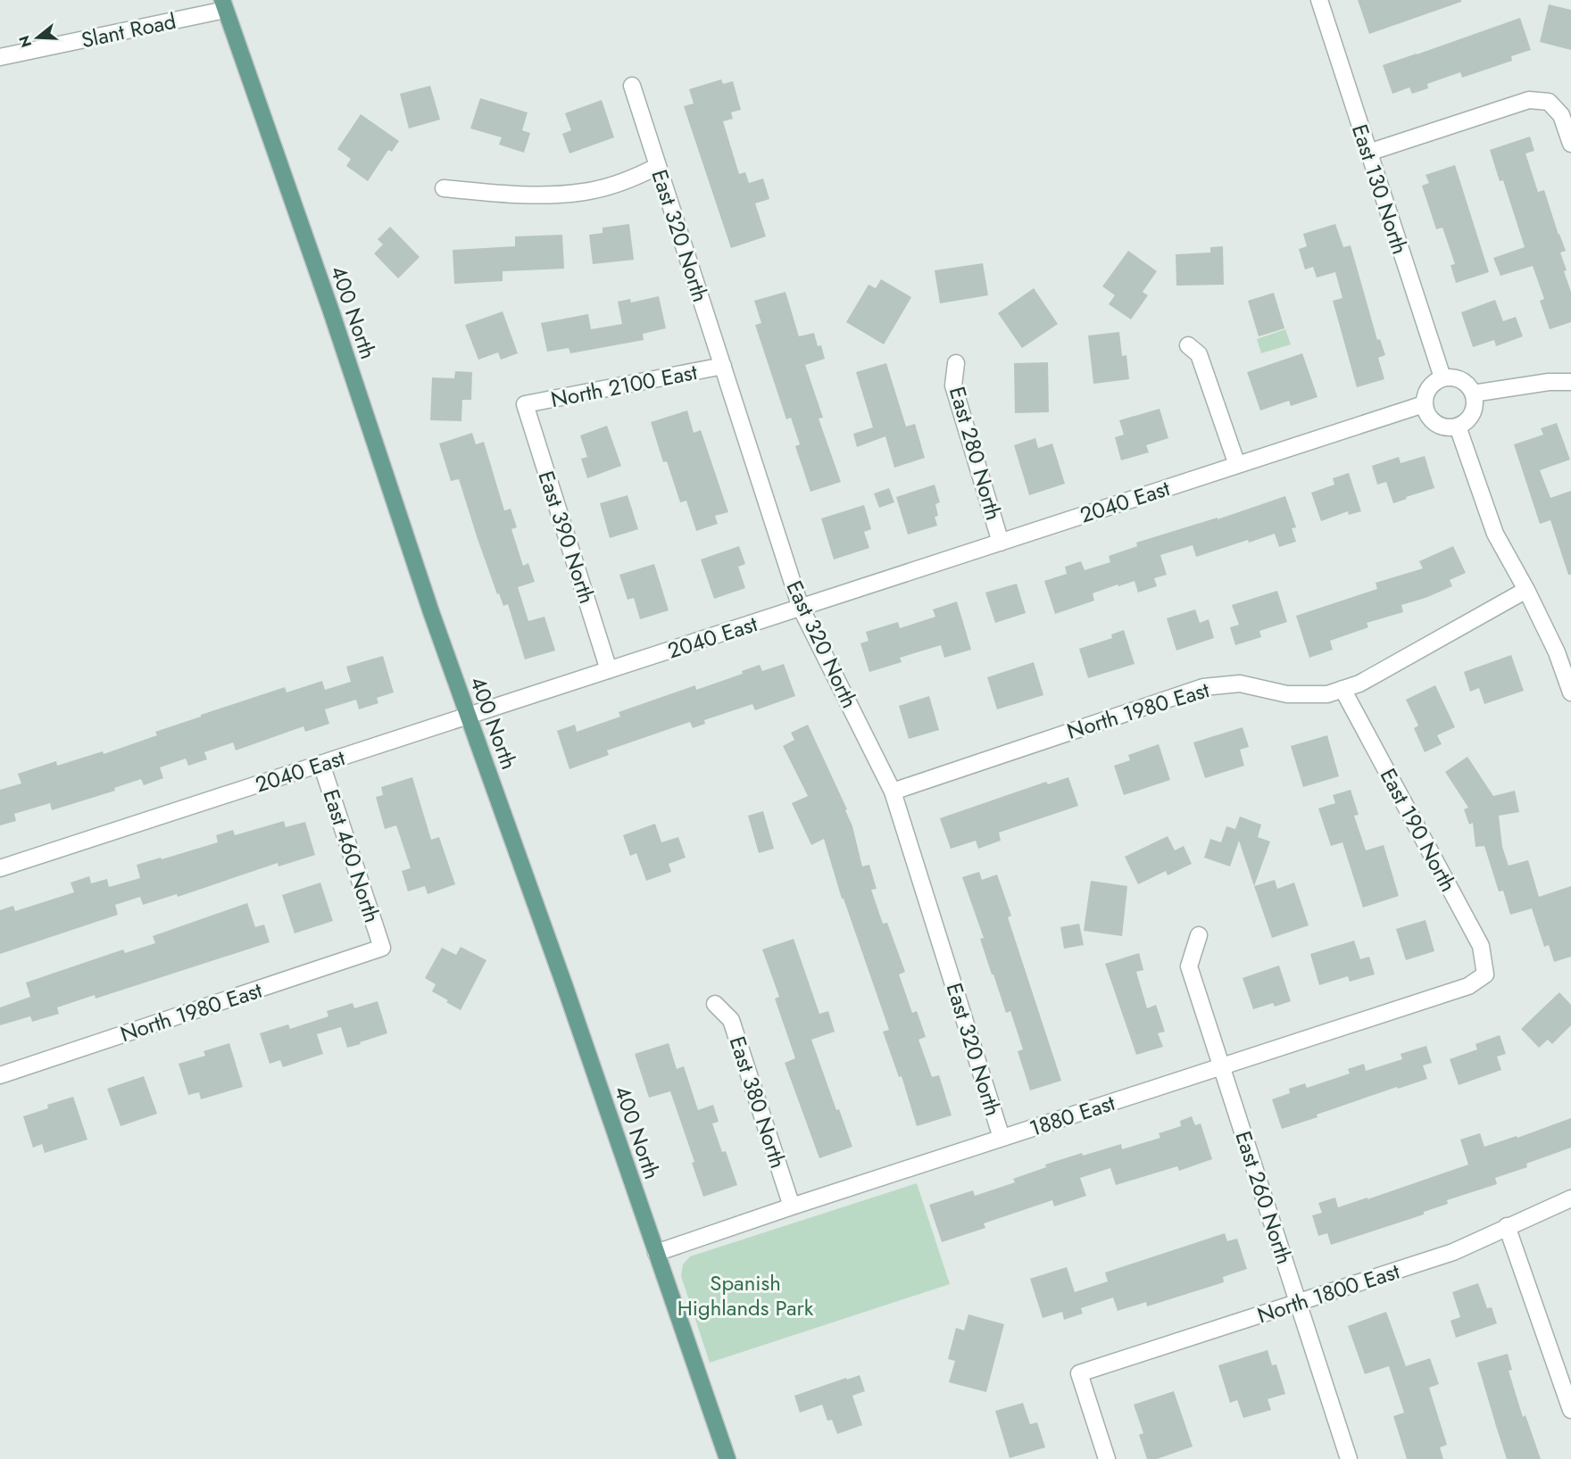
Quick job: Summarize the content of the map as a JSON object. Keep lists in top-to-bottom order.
{
  "streets": {
    "main road": ["400 North"],
    "street": [
      "Slant Road",
      "East 130 North",
      "East 320 North",
      "North 2100 East",
      "East 280 North",
      "2040 East",
      "East 390 North",
      "North 1980 East",
      "East 190 North",
      "East 460 North",
      "East 380 North",
      "1880 East",
      "East 260 North",
      "North 1800 East"
    ]
  },
  "crossings": [
    ["Slant Road", "400 North"],
    ["East 130 North", "2040 East"],
    ["East 320 North", "North 2100 East"],
    ["East 320 North", "2040 East"],
    ["East 320 North", "North 1980 East"],
    ["East 320 North", "1880 East"],
    ["400 North", "2040 East"],
    ["400 North", "1880 East"],
    ["North 2100 East", "East 390 North"],
    ["East 280 North", "2040 East"],
    ["2040 East", "East 390 North"],
    ["2040 East", "East 460 North"],
    ["North 1980 East", "East 190 North"],
    ["North 1980 East", "East 460 North"],
    ["East 190 North", "1880 East"],
    ["East 380 North", "1880 East"],
    ["1880 East", "East 260 North"],
    ["East 260 North", "North 1800 East"]
  ],
  "parks": ["Spanish Highlands Park"],
  "north": "left"
}
